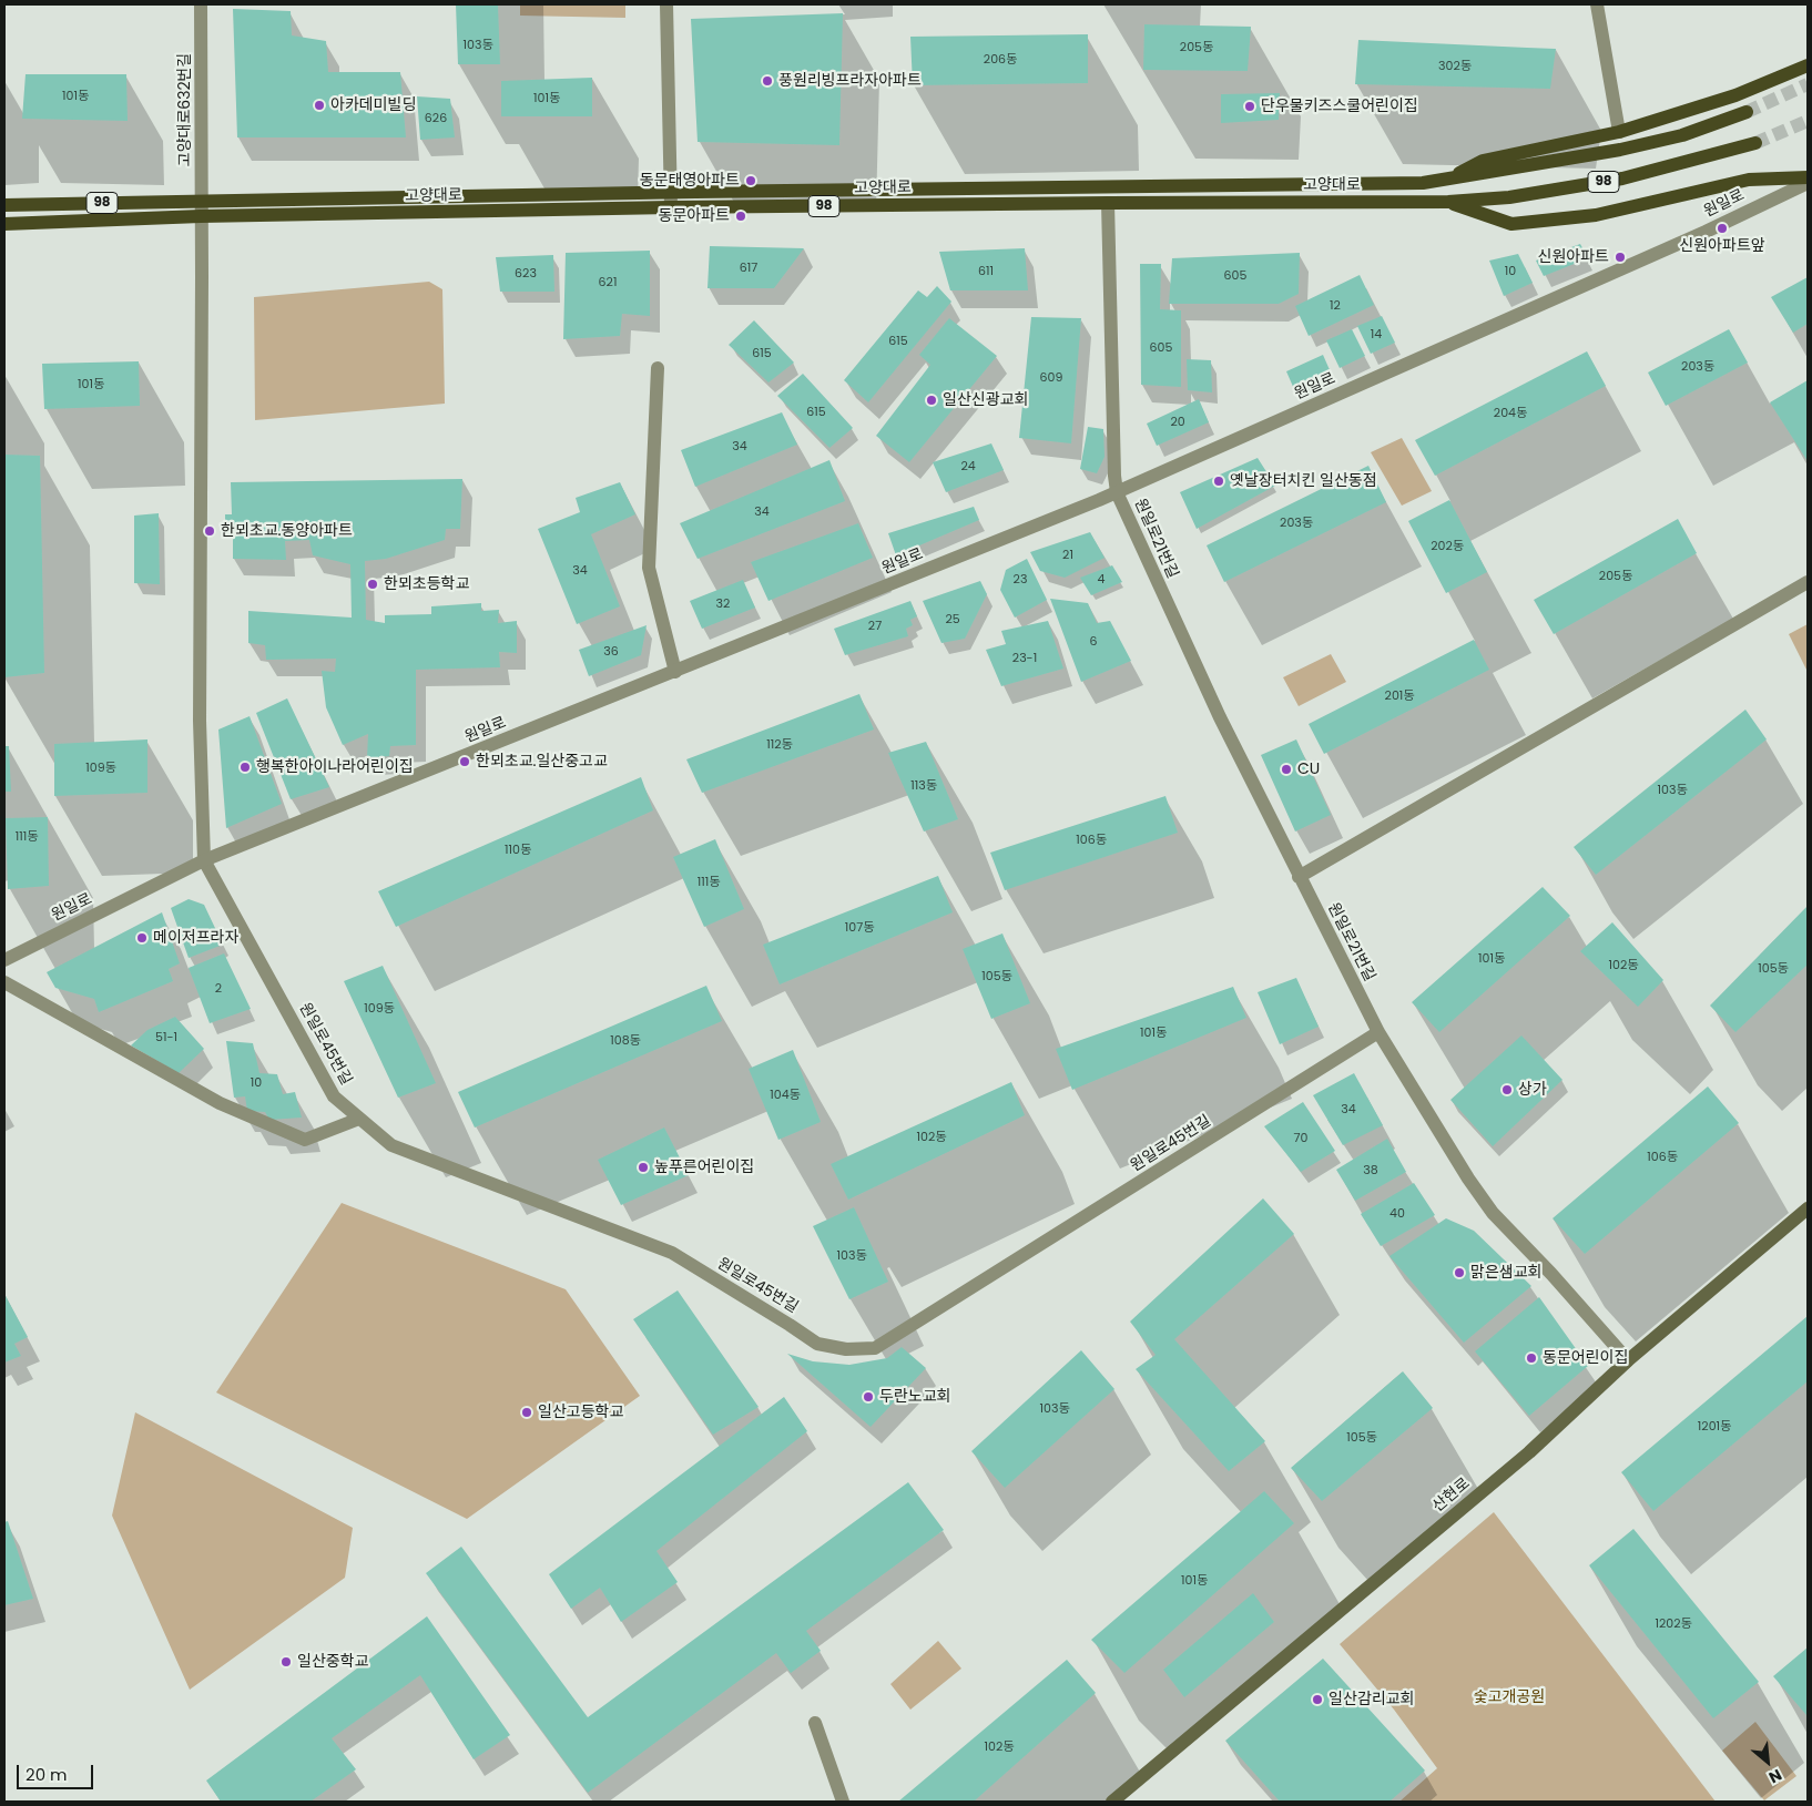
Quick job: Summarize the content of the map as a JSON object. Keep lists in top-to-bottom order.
{
  "streets": {
    "main road": ["98", "고양대로", "산현로"],
    "street": [
      "고양대로632번길",
      "원일로",
      "원일로21번길",
      "원일로45번길"
    ]
  },
  "crossings": [
    ["고양대로632번길", "고양대로"],
    ["고양대로632번길", "원일로"],
    ["고양대로632번길", "원일로45번길"],
    ["고양대로", "원일로21번길"],
    ["원일로", "원일로21번길"],
    ["원일로", "원일로45번길"],
    ["원일로21번길", "원일로45번길"],
    ["원일로21번길", "산현로"]
  ],
  "parks": ["숯고개공원"],
  "places": [
    "풍원리빙프라자아파트",
    "아카데미빌딩",
    "단우물키즈스쿨어린이집",
    "동문태영아파트",
    "동문아파트",
    "신원아파트앞",
    "신원아파트",
    "일산신광교회",
    "옛날장터치킨 일산동점",
    "한뫼초교.동양아파트",
    "한뫼초등학교",
    "한뫼초교.일산중고교",
    "행복한아이나라어린이집",
    "CU",
    "메이저프라자",
    "상가",
    "높푸른어린이집",
    "맑은샘교회",
    "동문어린이집",
    "두란노교회",
    "일산고등학교",
    "일산중학교",
    "일산감리교회"
  ],
  "house_numbers": [
    "103동",
    "205동",
    "206동",
    "302동",
    "101동",
    "101동",
    "626",
    "617",
    "611",
    "10",
    "623",
    "605",
    "621",
    "12",
    "14",
    "615",
    "605",
    "615",
    "203동",
    "609",
    "101동",
    "615",
    "204동",
    "20",
    "34",
    "24",
    "34",
    "203동",
    "202동",
    "21",
    "34",
    "205동",
    "23",
    "4",
    "32",
    "25",
    "27",
    "6",
    "36",
    "23-1",
    "201동",
    "112동",
    "109동",
    "113동",
    "103동",
    "111동",
    "106동",
    "110동",
    "111동",
    "107동",
    "101동",
    "102동",
    "105동",
    "105동",
    "2",
    "109동",
    "101동",
    "51-1",
    "108동",
    "10",
    "104동",
    "34",
    "102동",
    "70",
    "106동",
    "38",
    "40",
    "103동",
    "103동",
    "1201동",
    "105동",
    "101동",
    "1202동",
    "102동"
  ],
  "scale_bar": "20 m",
  "north": "bottom right"
}
